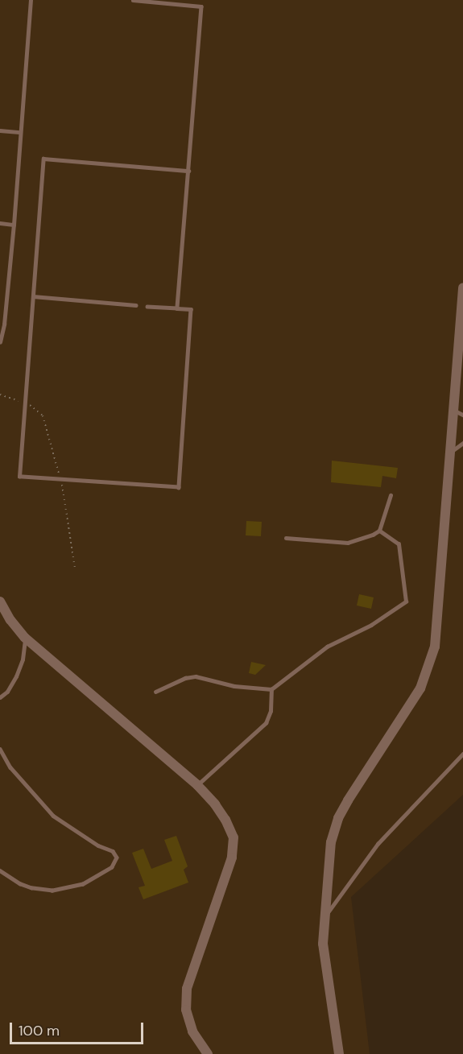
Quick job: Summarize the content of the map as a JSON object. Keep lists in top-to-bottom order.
{
  "scale_bar": "100 m"
}
